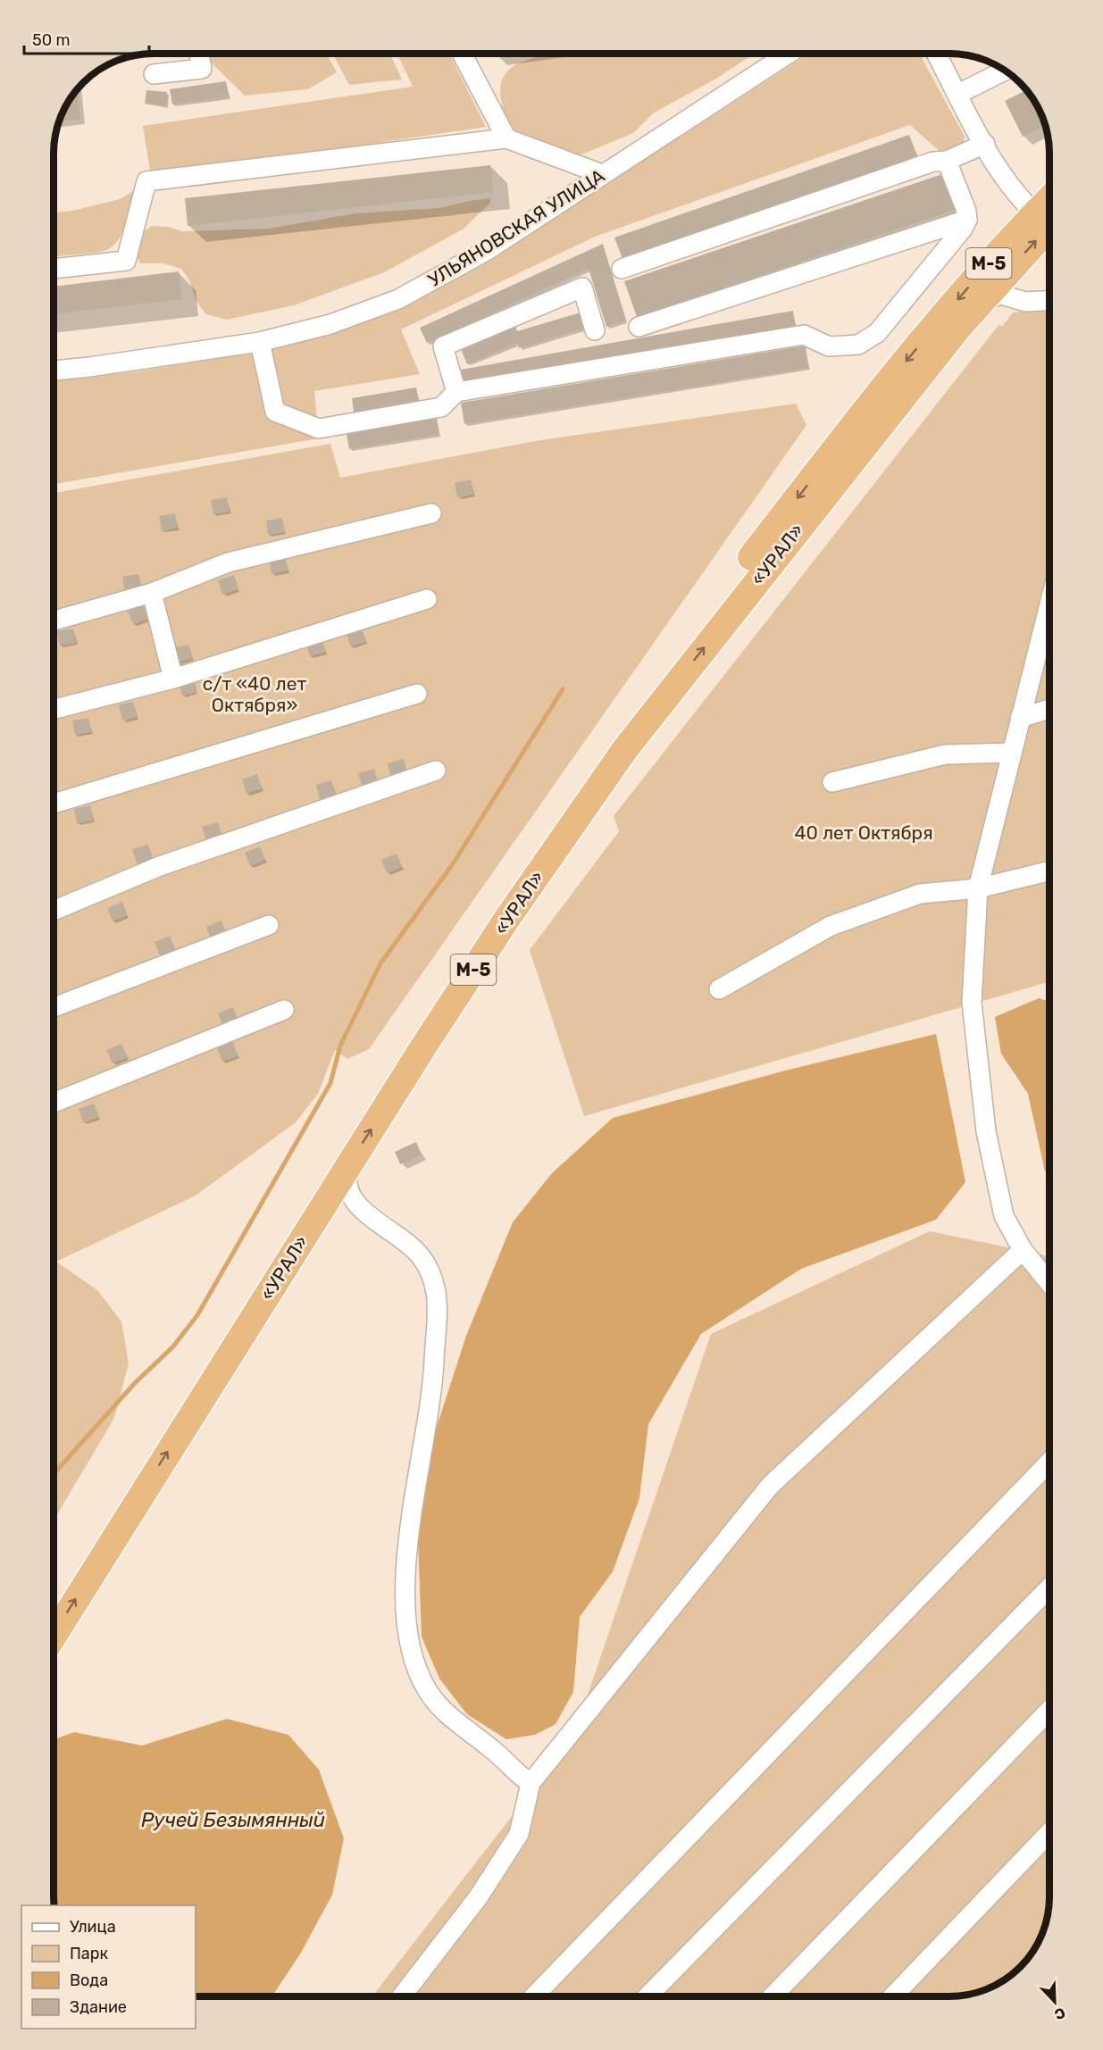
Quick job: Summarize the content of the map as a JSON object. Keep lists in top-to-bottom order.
{
  "streets": {
    "highway": ["М-5", "«УРАЛ»"],
    "street": ["УЛЬЯНОВСКАЯ УЛИЦА"]
  },
  "crossings": [
    ["М-5", "«УРАЛ»"]
  ],
  "water": ["Ручей Безымянный"],
  "parks": ["с/т «40 лет Октября»", "40 лет Октября"],
  "legend": [
    "Улица",
    "Парк",
    "Вода",
    "Здание"
  ],
  "scale_bar": "50 m",
  "north": "bottom right"
}
